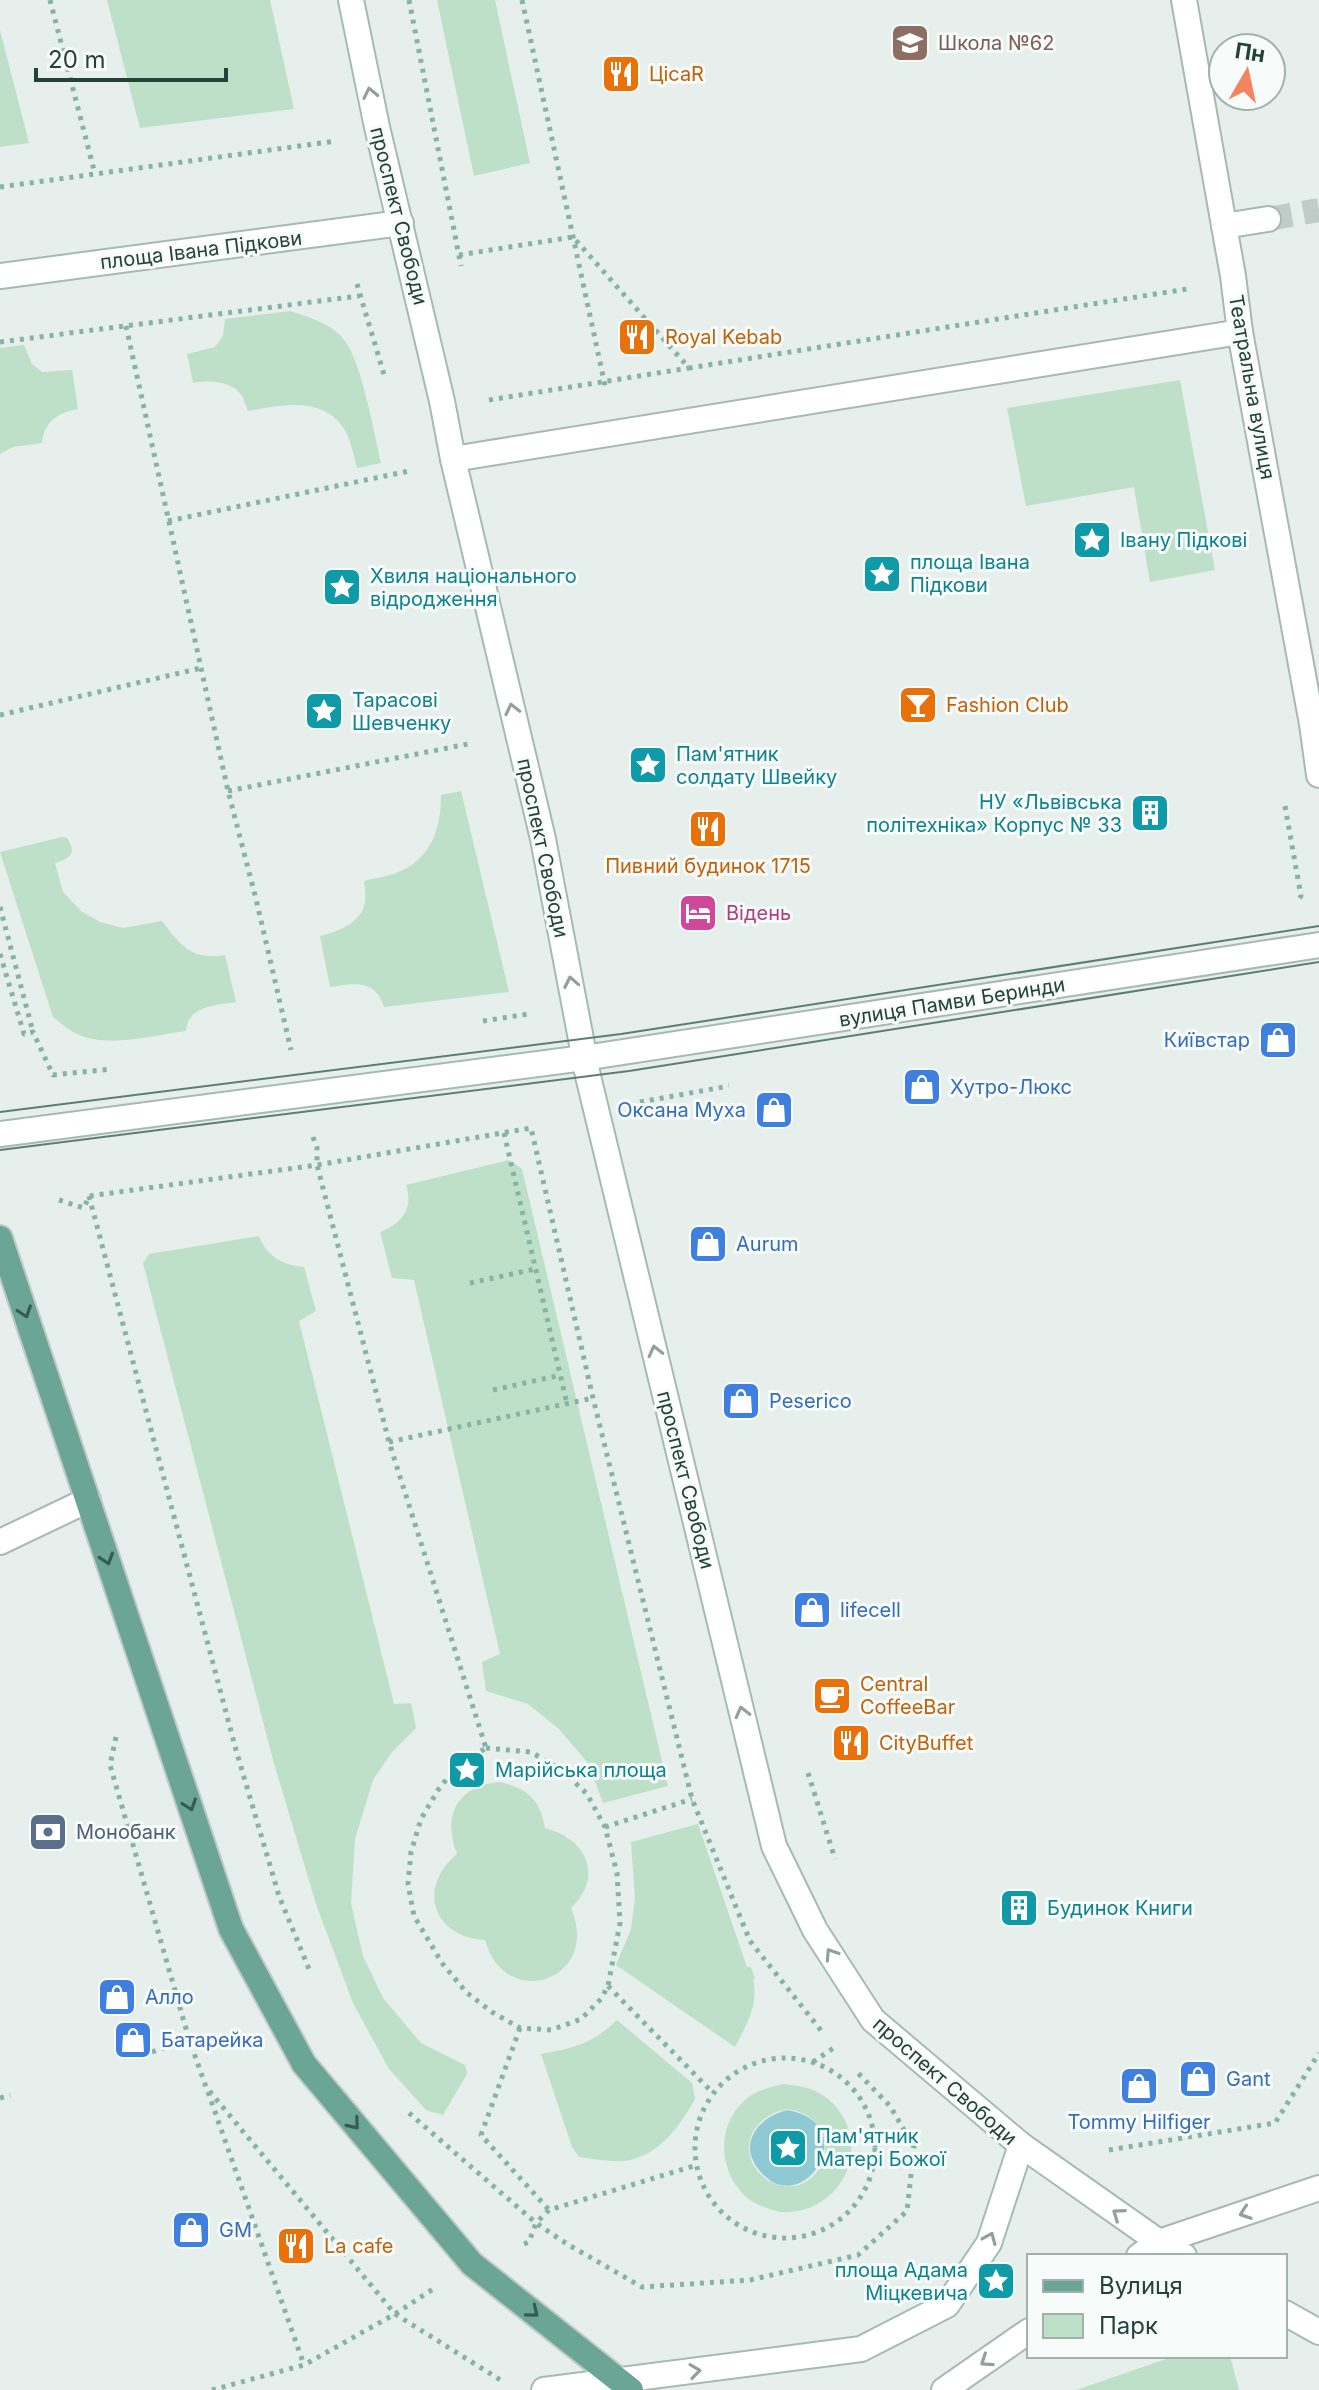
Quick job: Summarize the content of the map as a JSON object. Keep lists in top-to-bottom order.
{
  "streets": {
    "main road": [
      "проспект Свободи",
      "площа Івана Підкови",
      "Театральна вулиця",
      "вулиця Памви Беринди"
    ]
  },
  "crossings": [
    ["проспект Свободи", "площа Івана Підкови"],
    ["проспект Свободи", "вулиця Памви Беринди"]
  ],
  "one_way": ["проспект Свободи"],
  "places": {
    "school or university": ["Школа №62"],
    "restaurant": [
      "ЦісаR",
      "Royal Kebab",
      "Пивний будинок 1715",
      "CityBuffet",
      "La cafe"
    ],
    "place": [
      "Івану Підкові",
      "площа Івана Підкови",
      "Хвиля національного відродження",
      "Тарасові Шевченку",
      "Пам'ятник солдату Швейку",
      "Марійська площа",
      "Пам'ятник Матері Божої",
      "площа Адама Міцкевича"
    ],
    "bar": ["Fashion Club"],
    "building": ["НУ «Львівська політехніка» Корпус № 33", "Будинок Книги"],
    "hotel": ["Відень"],
    "shop": [
      "Київстар",
      "Хутро-Люкс",
      "Оксана Муха",
      "Aurum",
      "Peserico",
      "lifecell",
      "Алло",
      "Батарейка",
      "Gant",
      "Tommy Hilfiger",
      "GM"
    ],
    "cafe": ["Central CoffeeBar"],
    "bank": ["Монобанк"]
  },
  "legend": ["Вулиця", "Парк"],
  "scale_bar": "20 m",
  "north": "top"
}
